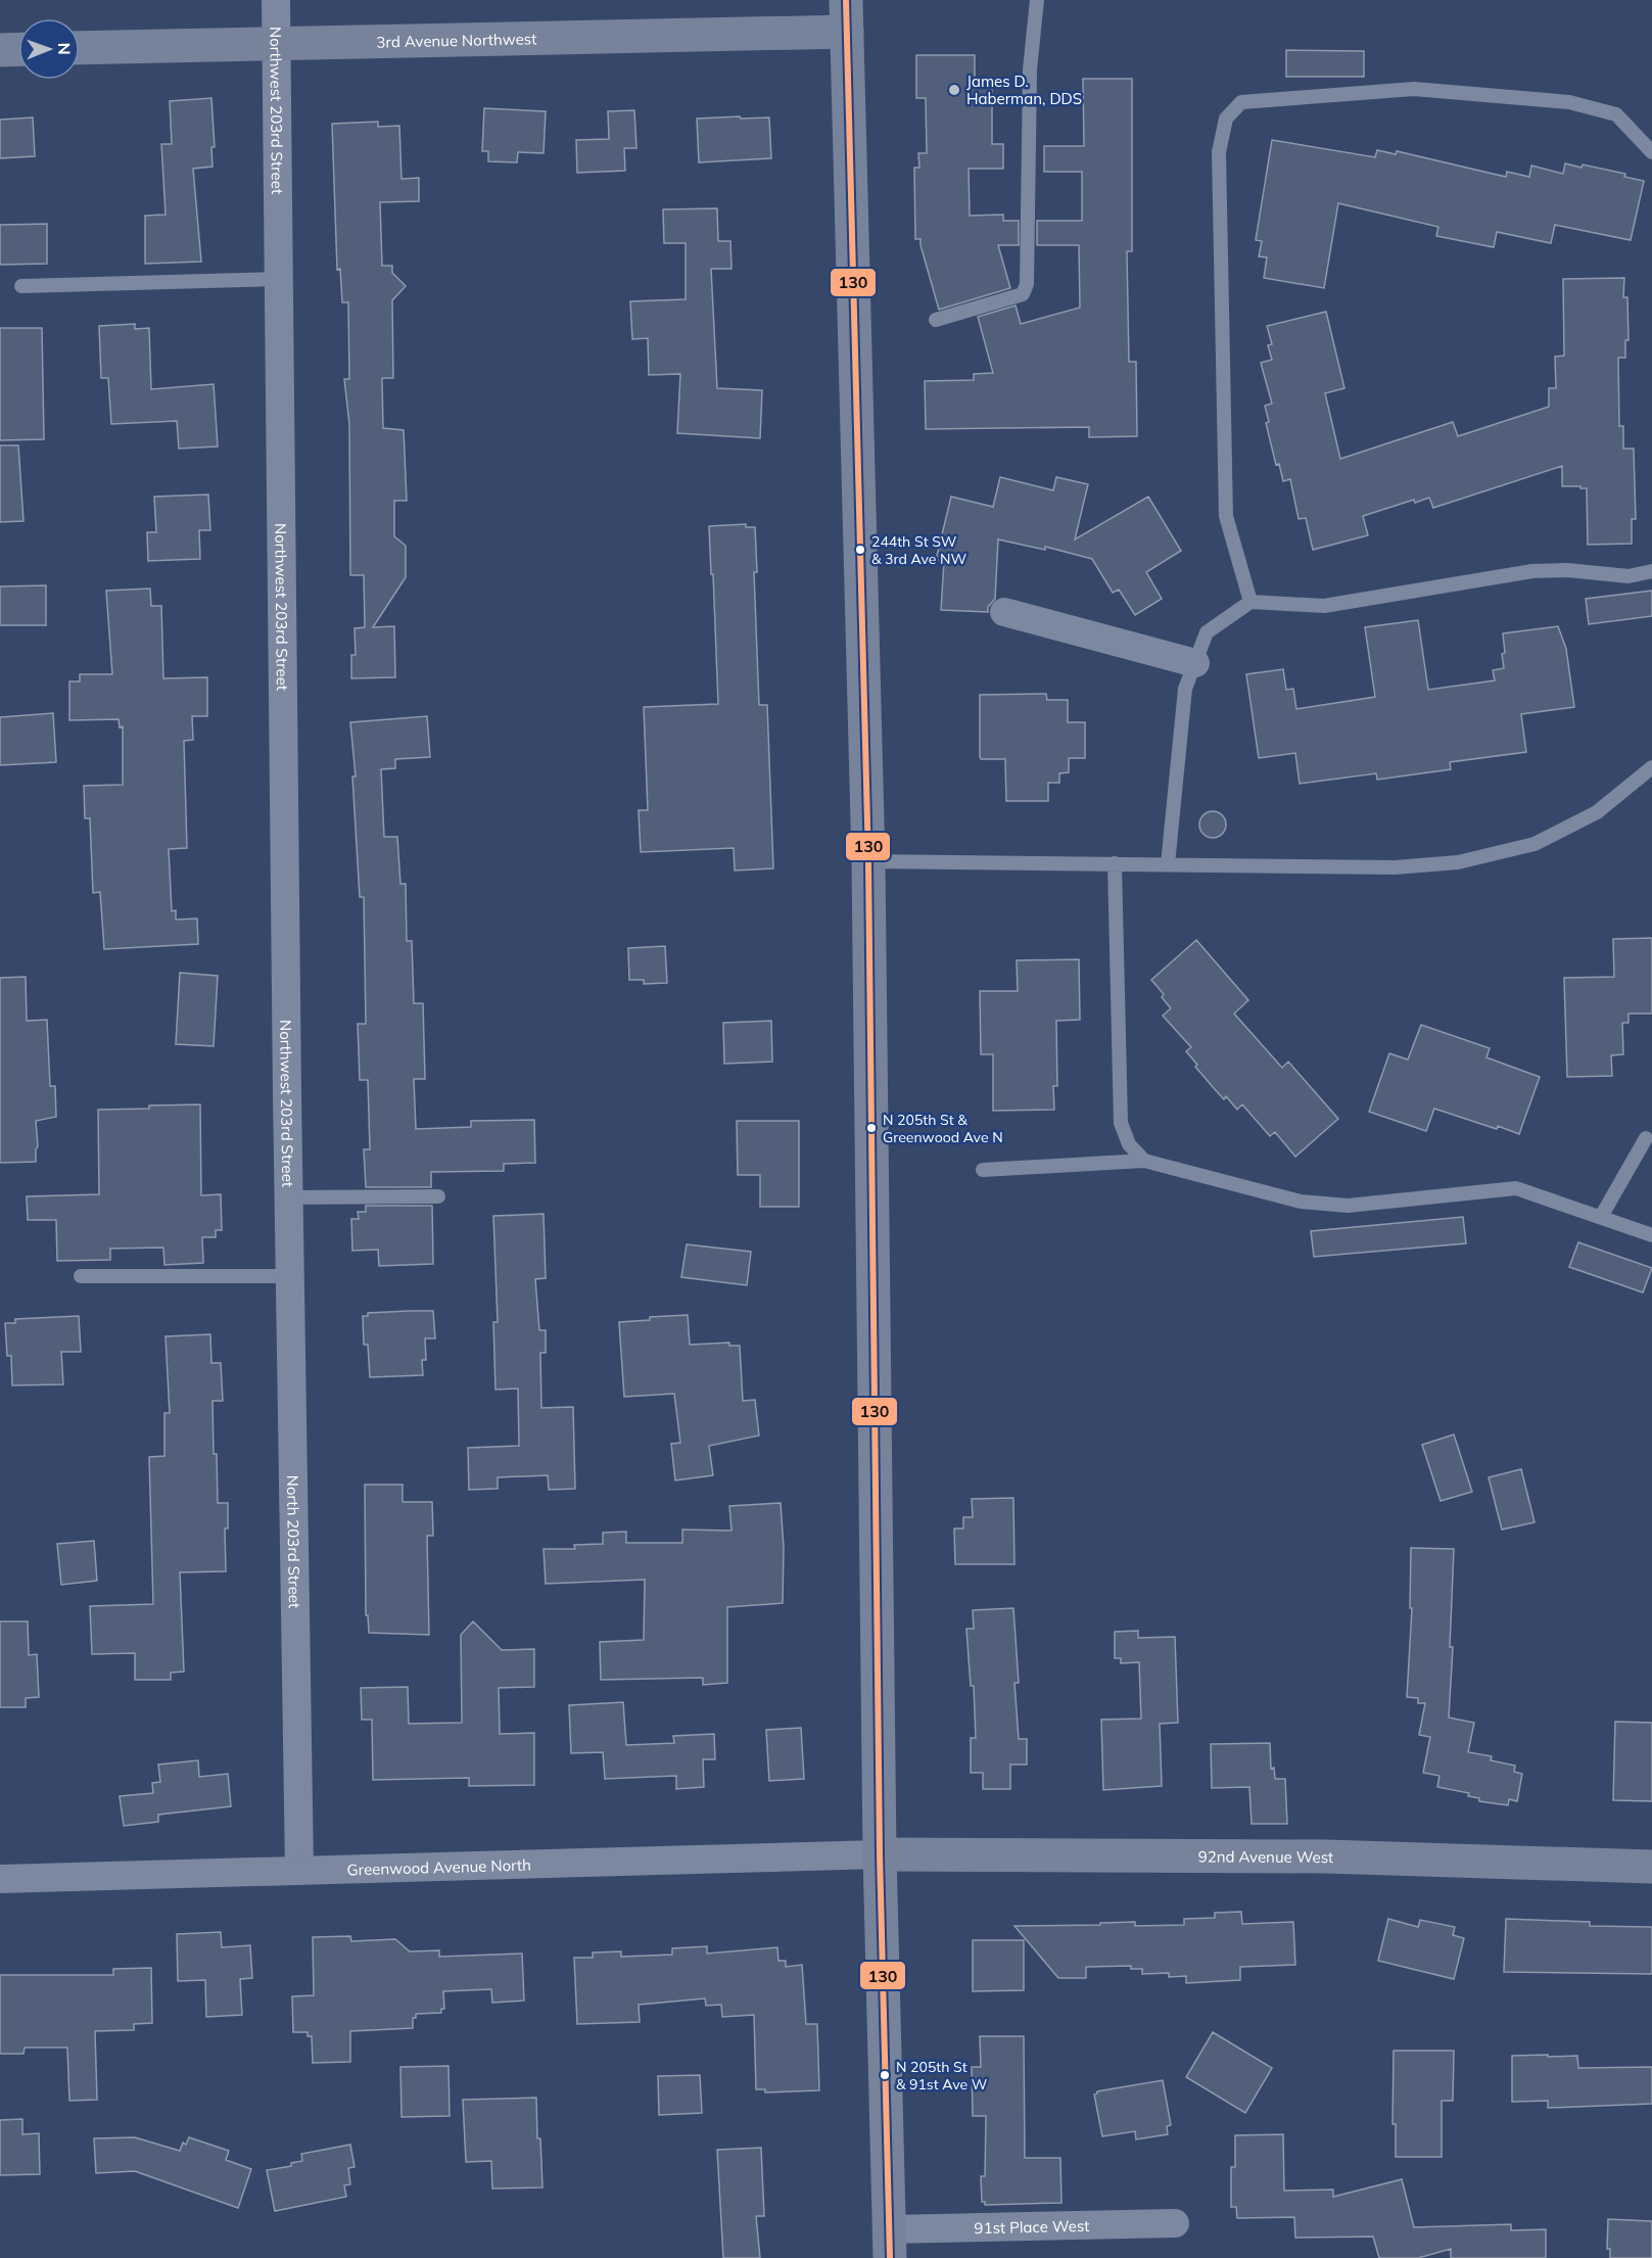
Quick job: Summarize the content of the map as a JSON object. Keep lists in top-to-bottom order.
{
  "streets": {
    "street": [
      "3rd Avenue Northwest",
      "Northwest 203rd Street",
      "North 203rd Street",
      "92nd Avenue West",
      "Greenwood Avenue North",
      "91st Place West"
    ]
  },
  "crossings": [
    ["3rd Avenue Northwest", "Northwest 203rd Street"],
    ["Northwest 203rd Street", "North 203rd Street"],
    ["North 203rd Street", "Greenwood Avenue North"],
    ["92nd Avenue West", "Greenwood Avenue North"]
  ],
  "places": [
    "James D. Haberman, DDS",
    "244th St SW & 3rd Ave NW",
    "N 205th St & Greenwood Ave N",
    "N 205th St & 91st Ave W"
  ],
  "lines": ["transit line 130"],
  "north": "right"
}
